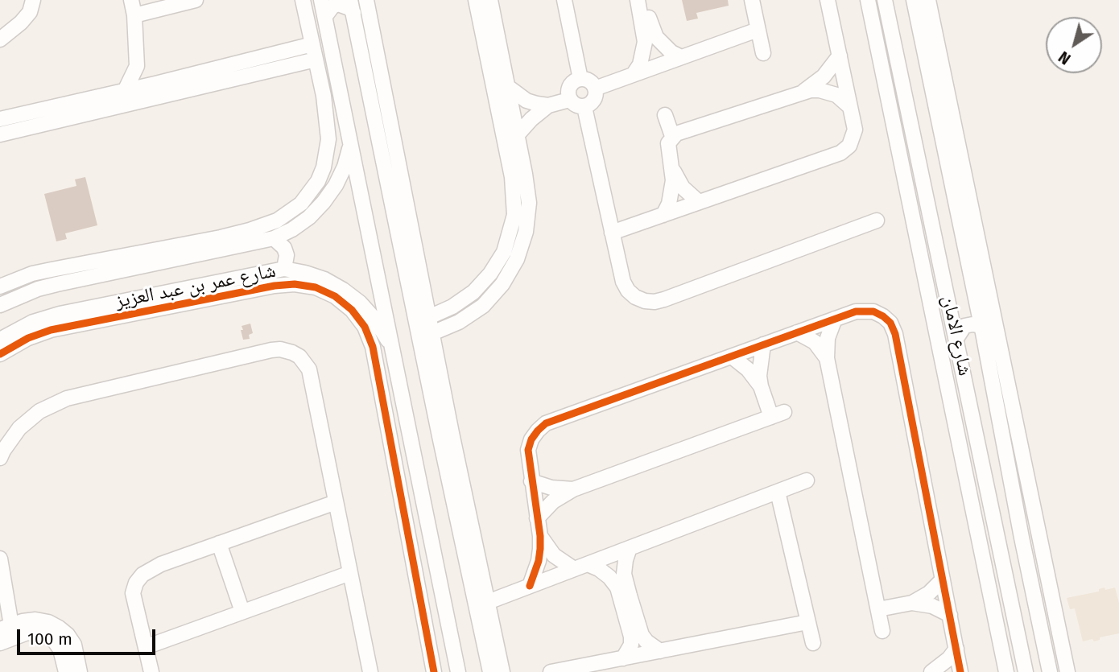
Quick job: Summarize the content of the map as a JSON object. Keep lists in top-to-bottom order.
{
  "streets": {
    "street": ["شارع عمر بن عبد العزيز", "شارع الامان"]
  },
  "scale_bar": "100 m",
  "north": "bottom left"
}
